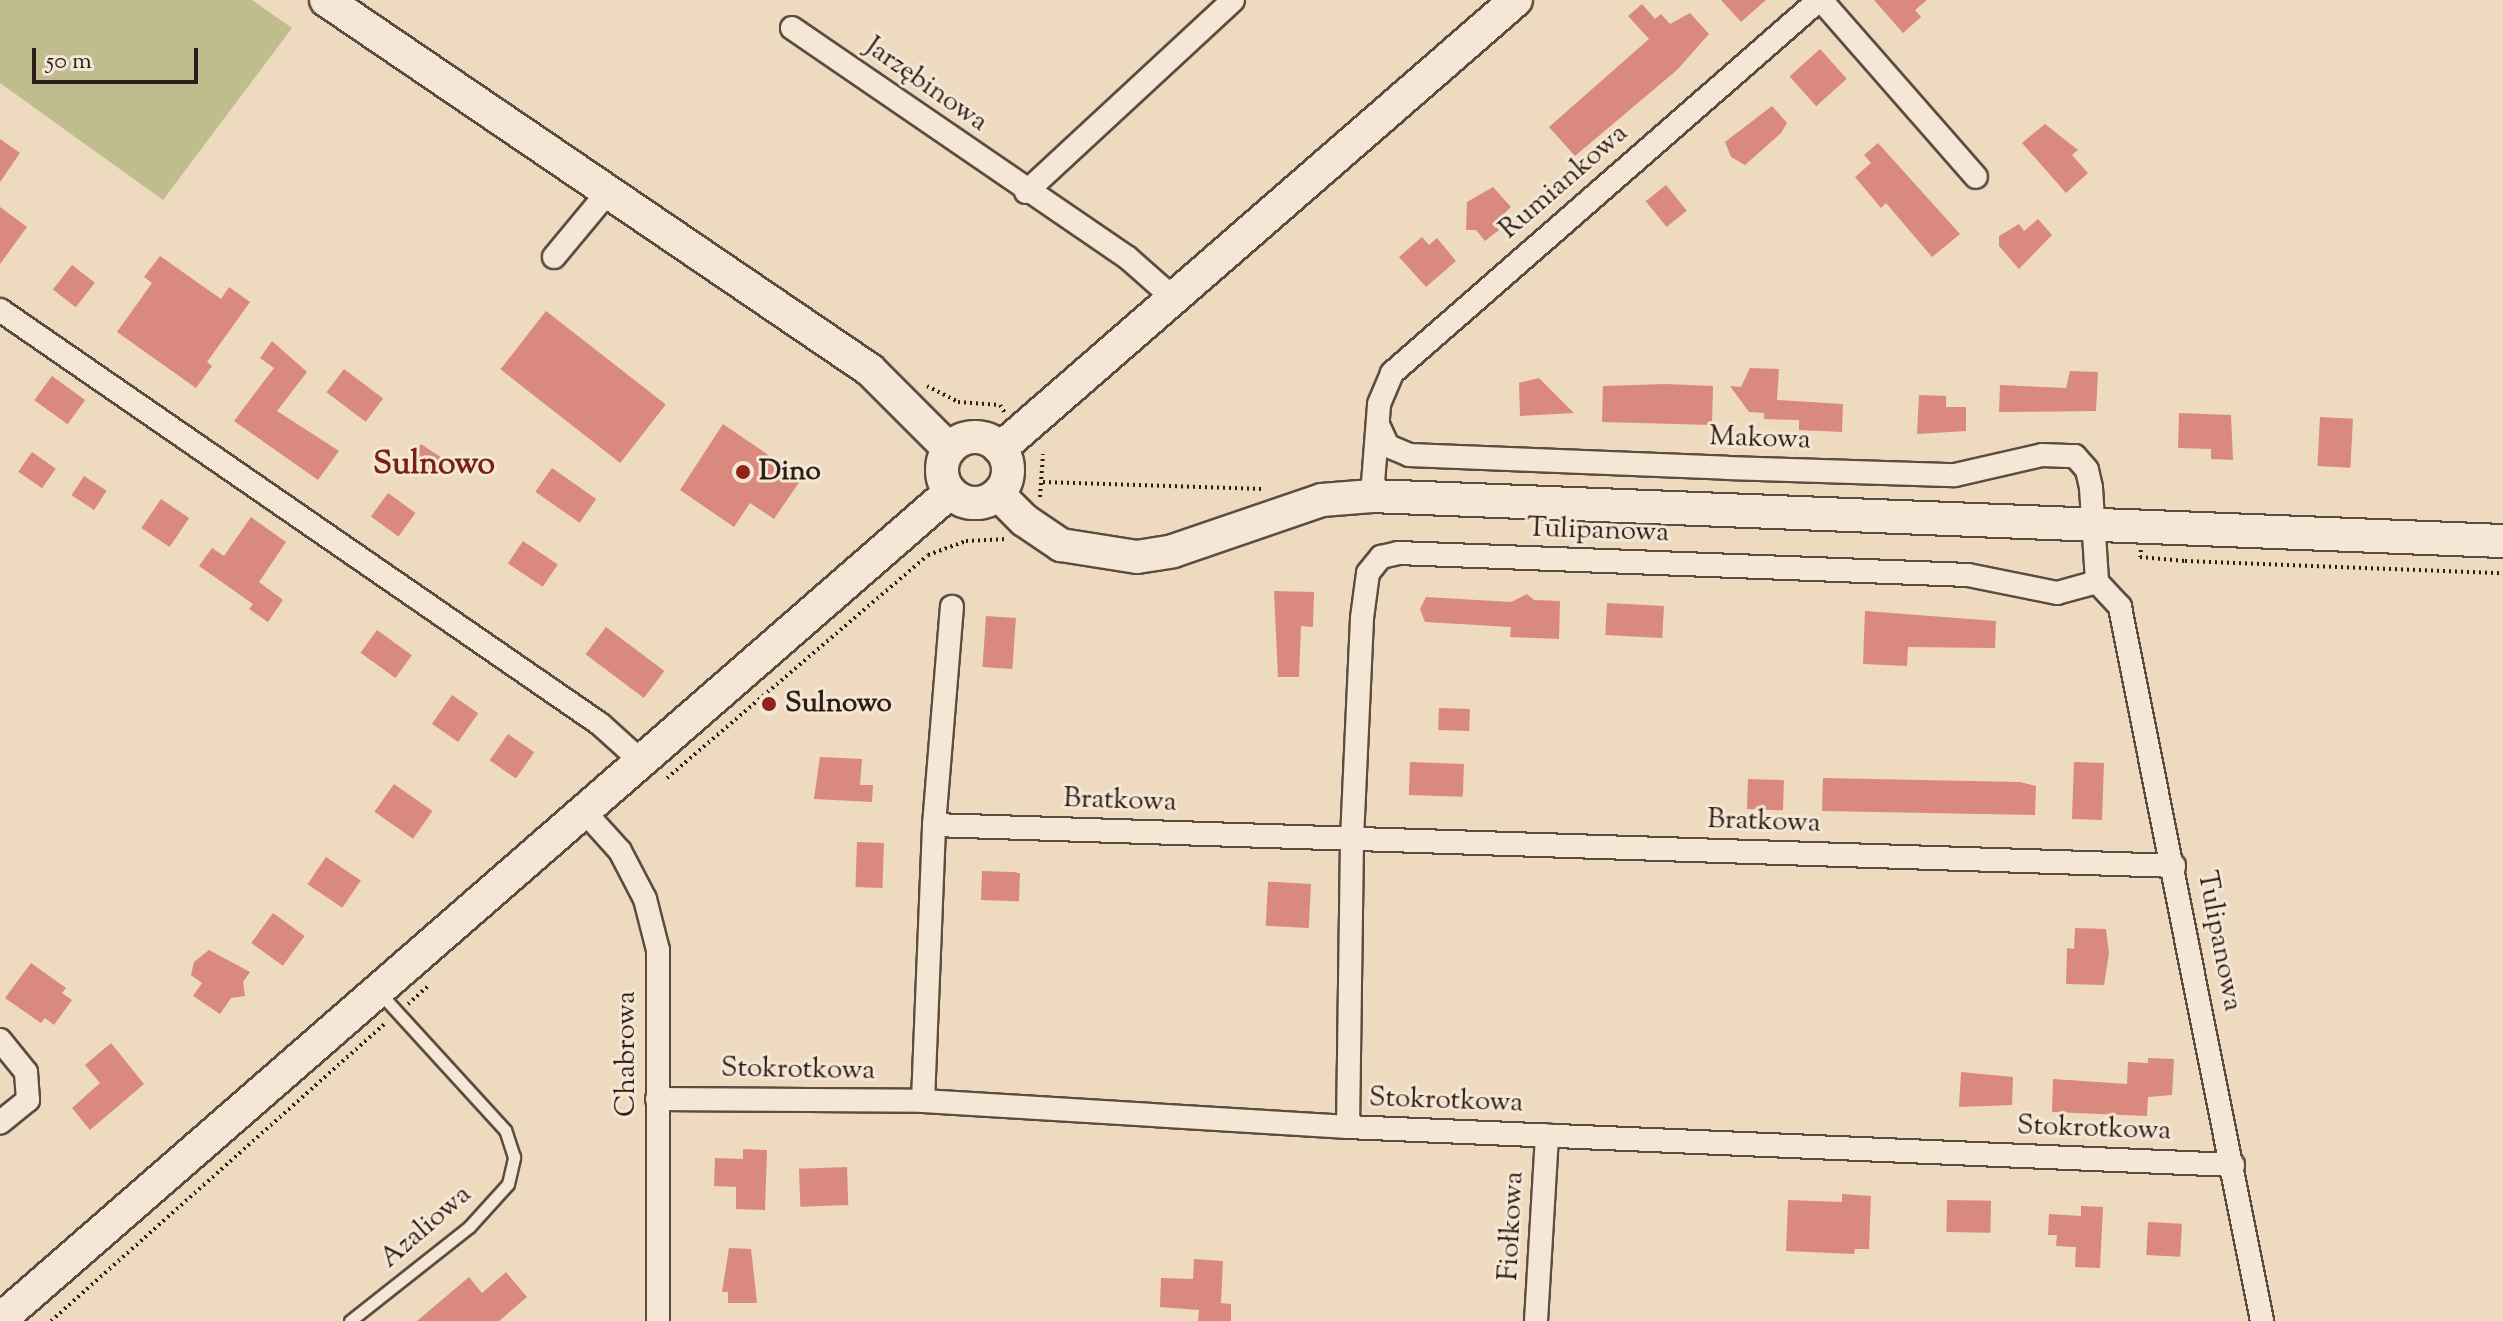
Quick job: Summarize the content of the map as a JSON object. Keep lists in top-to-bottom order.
{
  "streets": {
    "street": [
      "Jarzębinowa",
      "Rumiankowa",
      "Makowa",
      "Tulipanowa",
      "Bratkowa",
      "Chabrowa",
      "Stokrotkowa",
      "Fiołkowa"
    ],
    "lane": ["Azaliowa"]
  },
  "crossings": [
    ["Rumiankowa", "Makowa"],
    ["Tulipanowa", "Bratkowa"],
    ["Tulipanowa", "Stokrotkowa"],
    ["Chabrowa", "Stokrotkowa"],
    ["Stokrotkowa", "Fiołkowa"]
  ],
  "districts": ["Sulnowo"],
  "places": ["Dino", "Sulnowo"],
  "scale_bar": "50 m"
}
